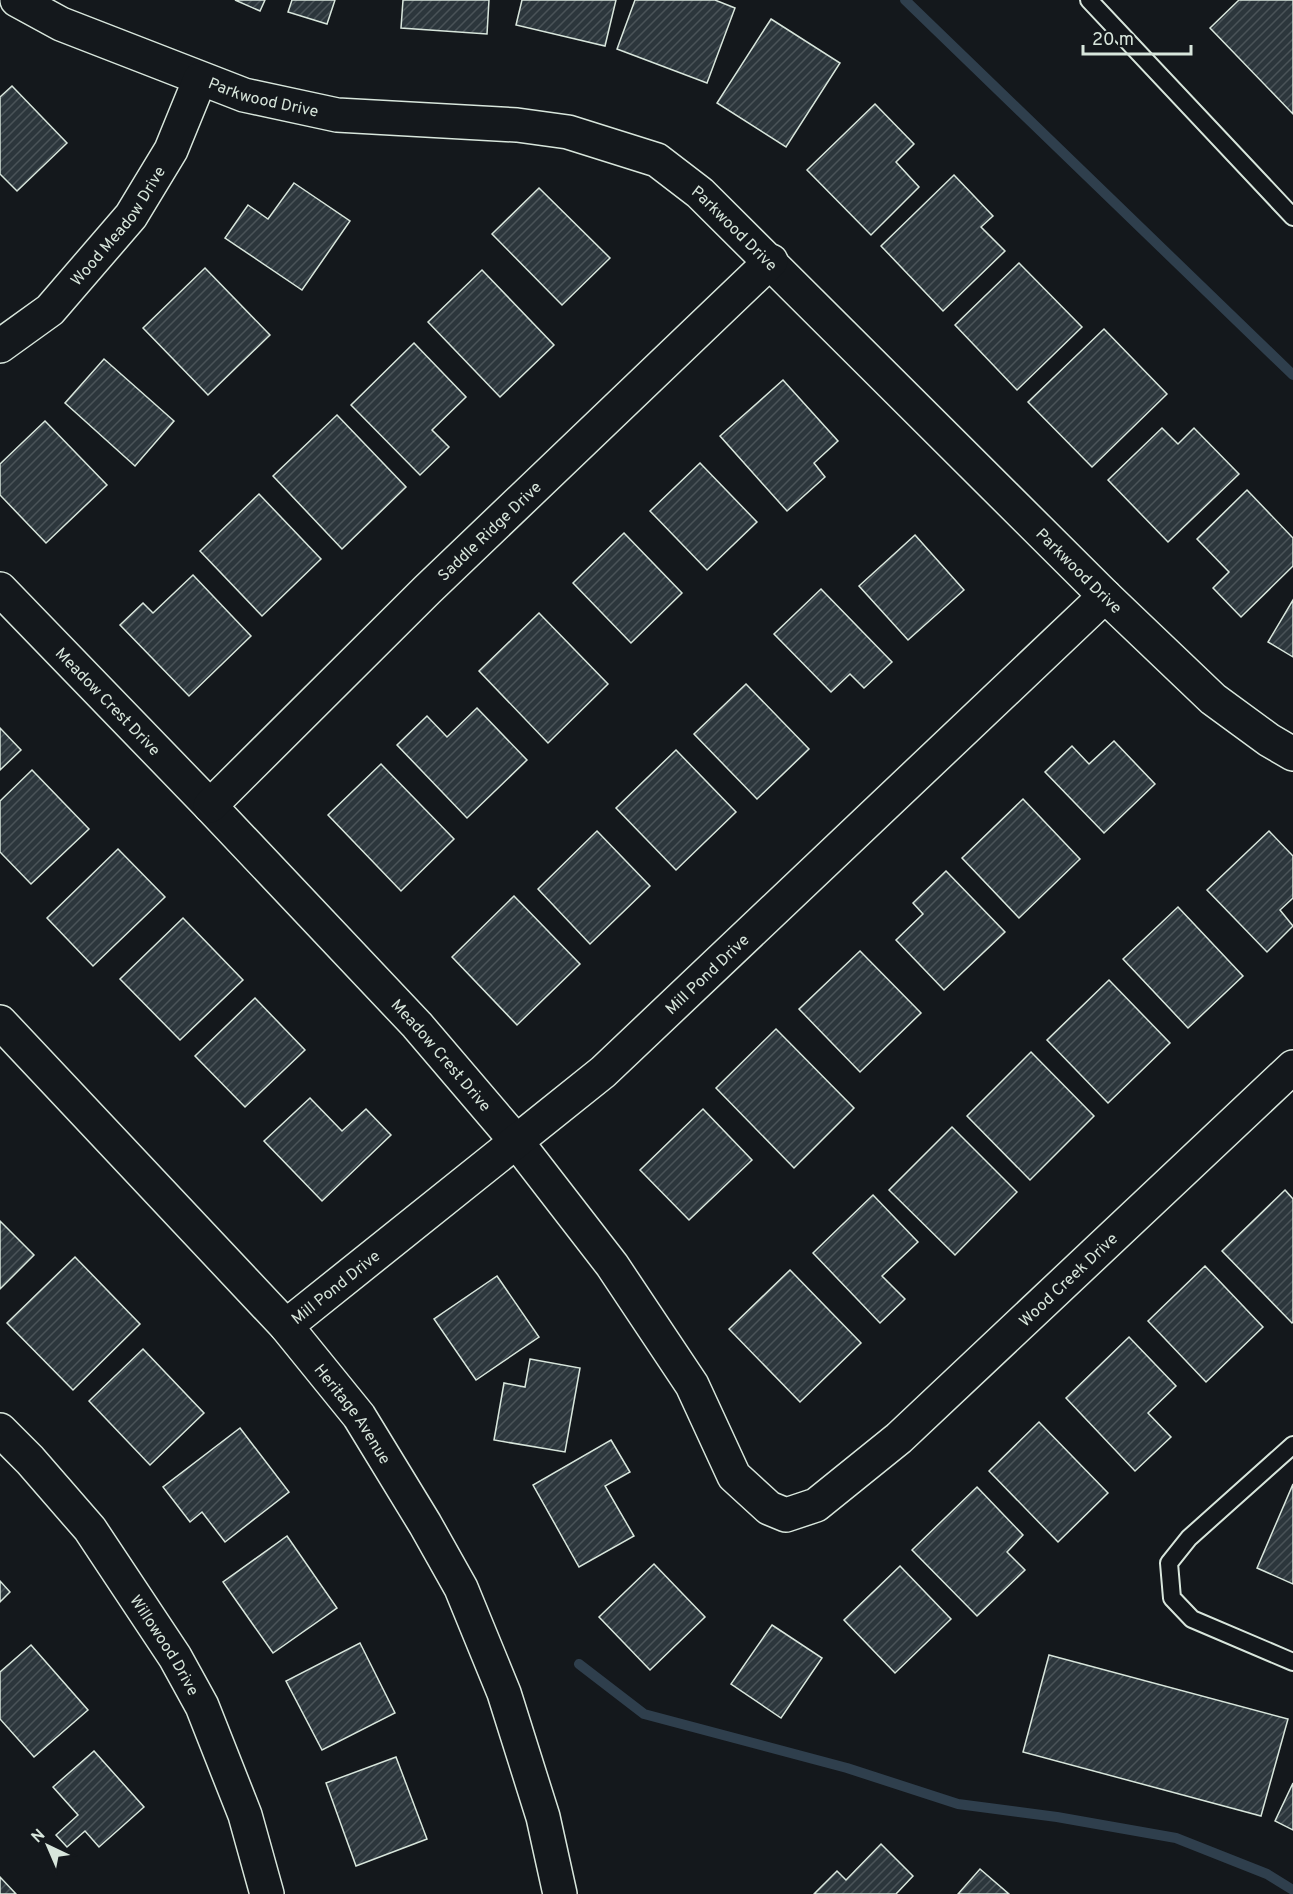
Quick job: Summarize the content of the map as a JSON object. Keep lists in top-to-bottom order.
{
  "streets": {
    "street": [
      "Parkwood Drive",
      "Wood Meadow Drive",
      "Saddle Ridge Drive",
      "Meadow Crest Drive",
      "Mill Pond Drive",
      "Wood Creek Drive",
      "Heritage Avenue",
      "Willowood Drive"
    ]
  },
  "crossings": [
    ["Parkwood Drive", "Wood Meadow Drive"],
    ["Parkwood Drive", "Saddle Ridge Drive"],
    ["Parkwood Drive", "Mill Pond Drive"],
    ["Saddle Ridge Drive", "Meadow Crest Drive"],
    ["Meadow Crest Drive", "Mill Pond Drive"],
    ["Meadow Crest Drive", "Wood Creek Drive"],
    ["Mill Pond Drive", "Heritage Avenue"]
  ],
  "scale_bar": "20 m",
  "north": "top left"
}
